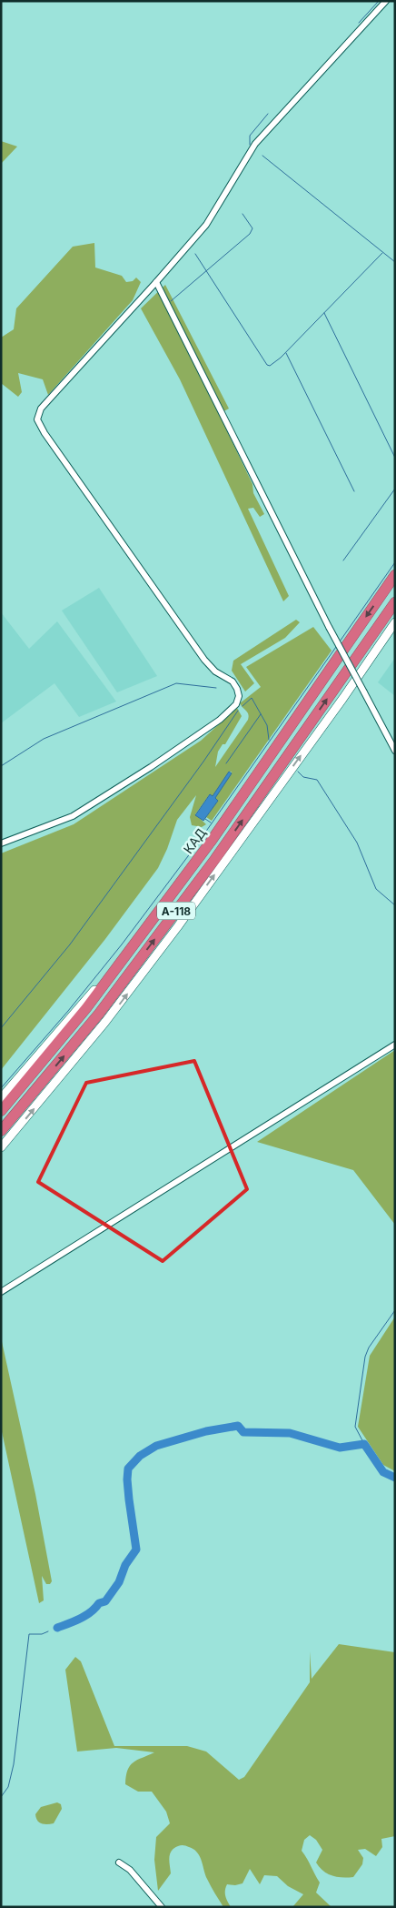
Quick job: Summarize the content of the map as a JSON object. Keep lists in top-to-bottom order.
{
  "streets": {
    "highway": ["КАД", "А-118"]
  }
}
